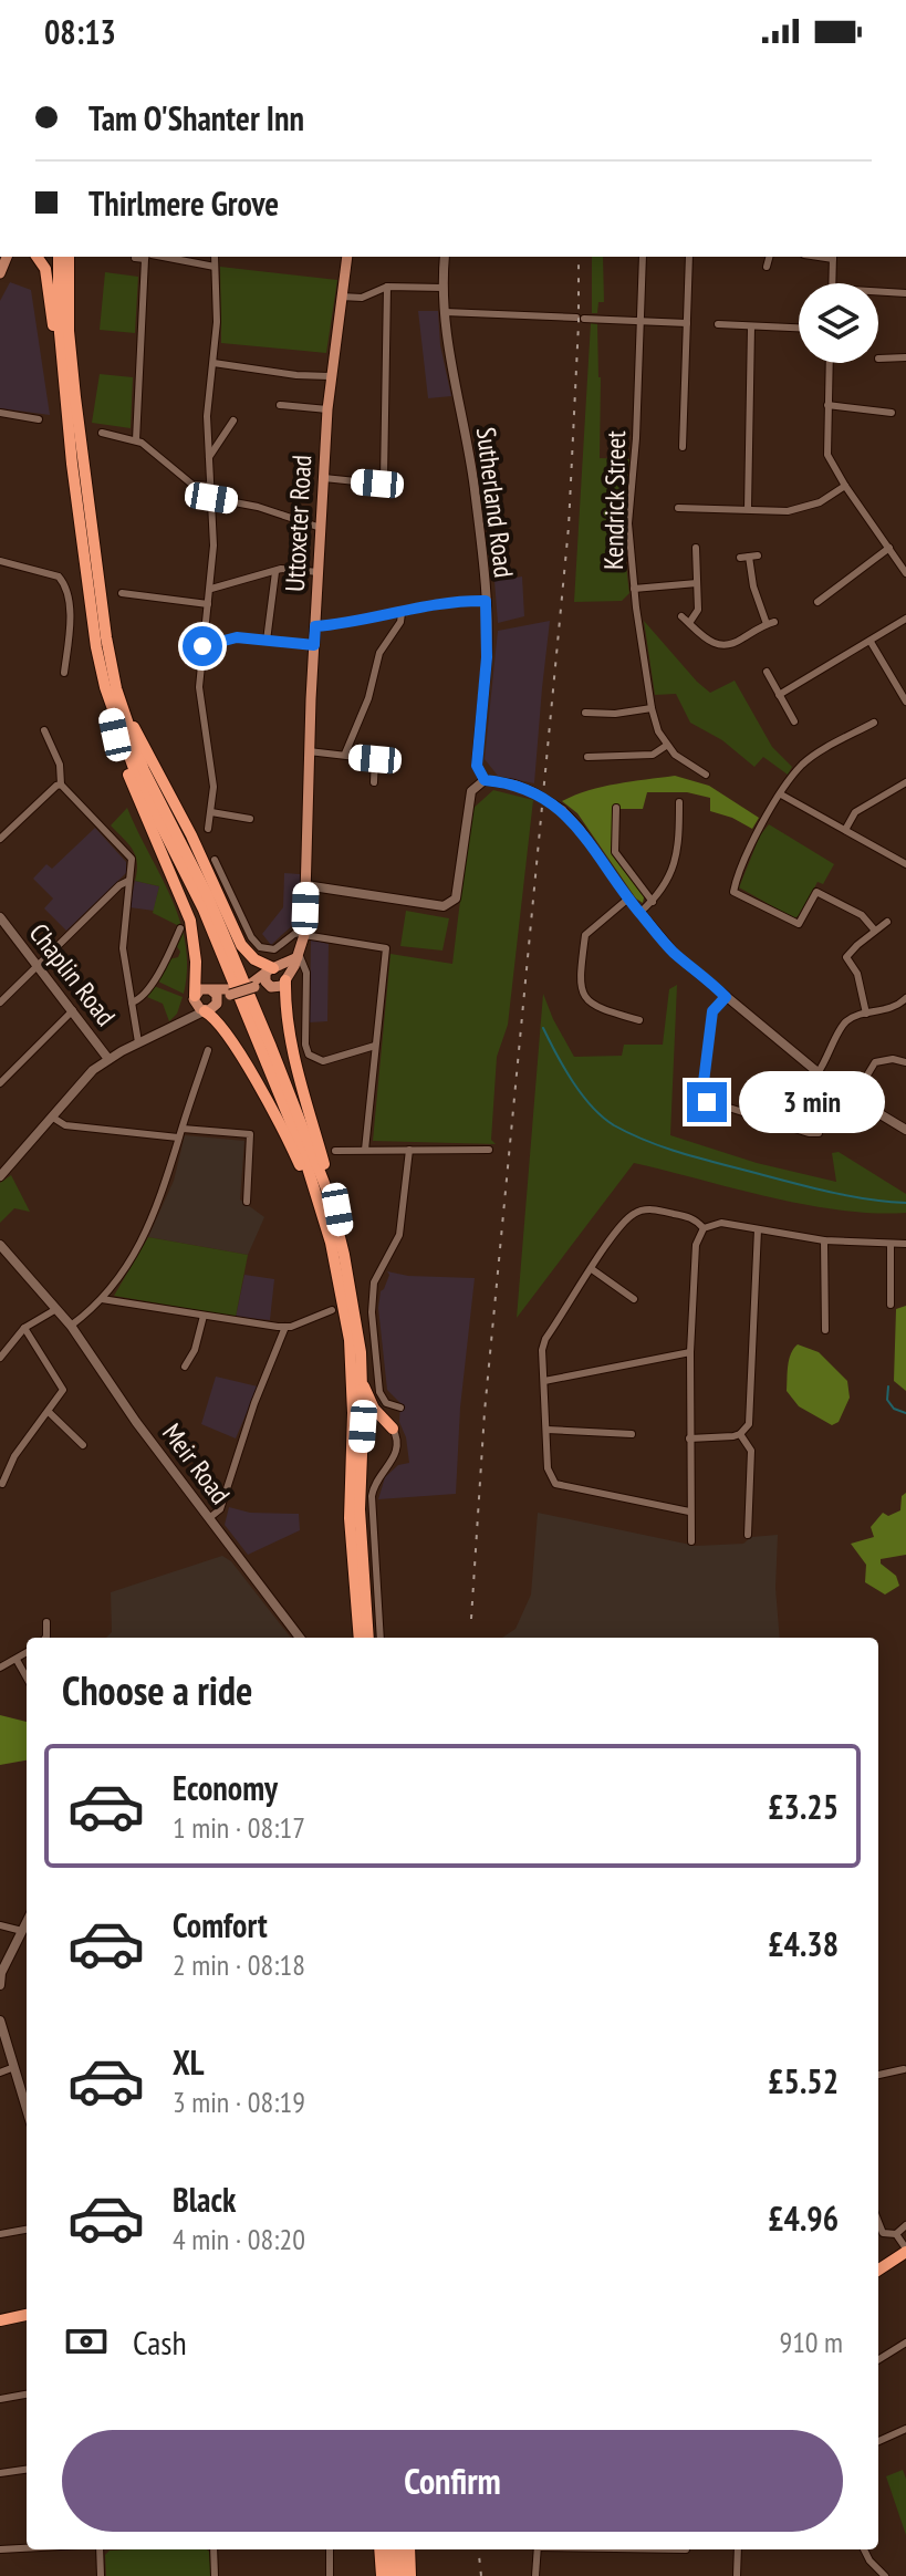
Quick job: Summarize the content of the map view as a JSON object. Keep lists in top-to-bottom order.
{
  "streets": {
    "main road": ["Uttoxeter Road"],
    "street": [
      "Kendrick Street",
      "Sutherland Road",
      "Chaplin Road",
      "Meir Road"
    ]
  },
  "page": {
    "status": "08:13",
    "banner": ["Tam O'Shanter Inn", "Thirlmere Grove"],
    "bubble": "3 min",
    "heading": "Choose a ride",
    "list": [
      {
        "name": "Economy",
        "note": "1 min · 08:17",
        "value": "£3.25"
      },
      {
        "name": "Comfort",
        "note": "2 min · 08:18",
        "value": "£4.38"
      },
      {
        "name": "XL",
        "note": "3 min · 08:19",
        "value": "£5.52"
      },
      {
        "name": "Black",
        "note": "4 min · 08:20",
        "value": "£4.96"
      }
    ],
    "pay": ["Cash", "910 m"],
    "buttons": "Confirm"
  }
}
